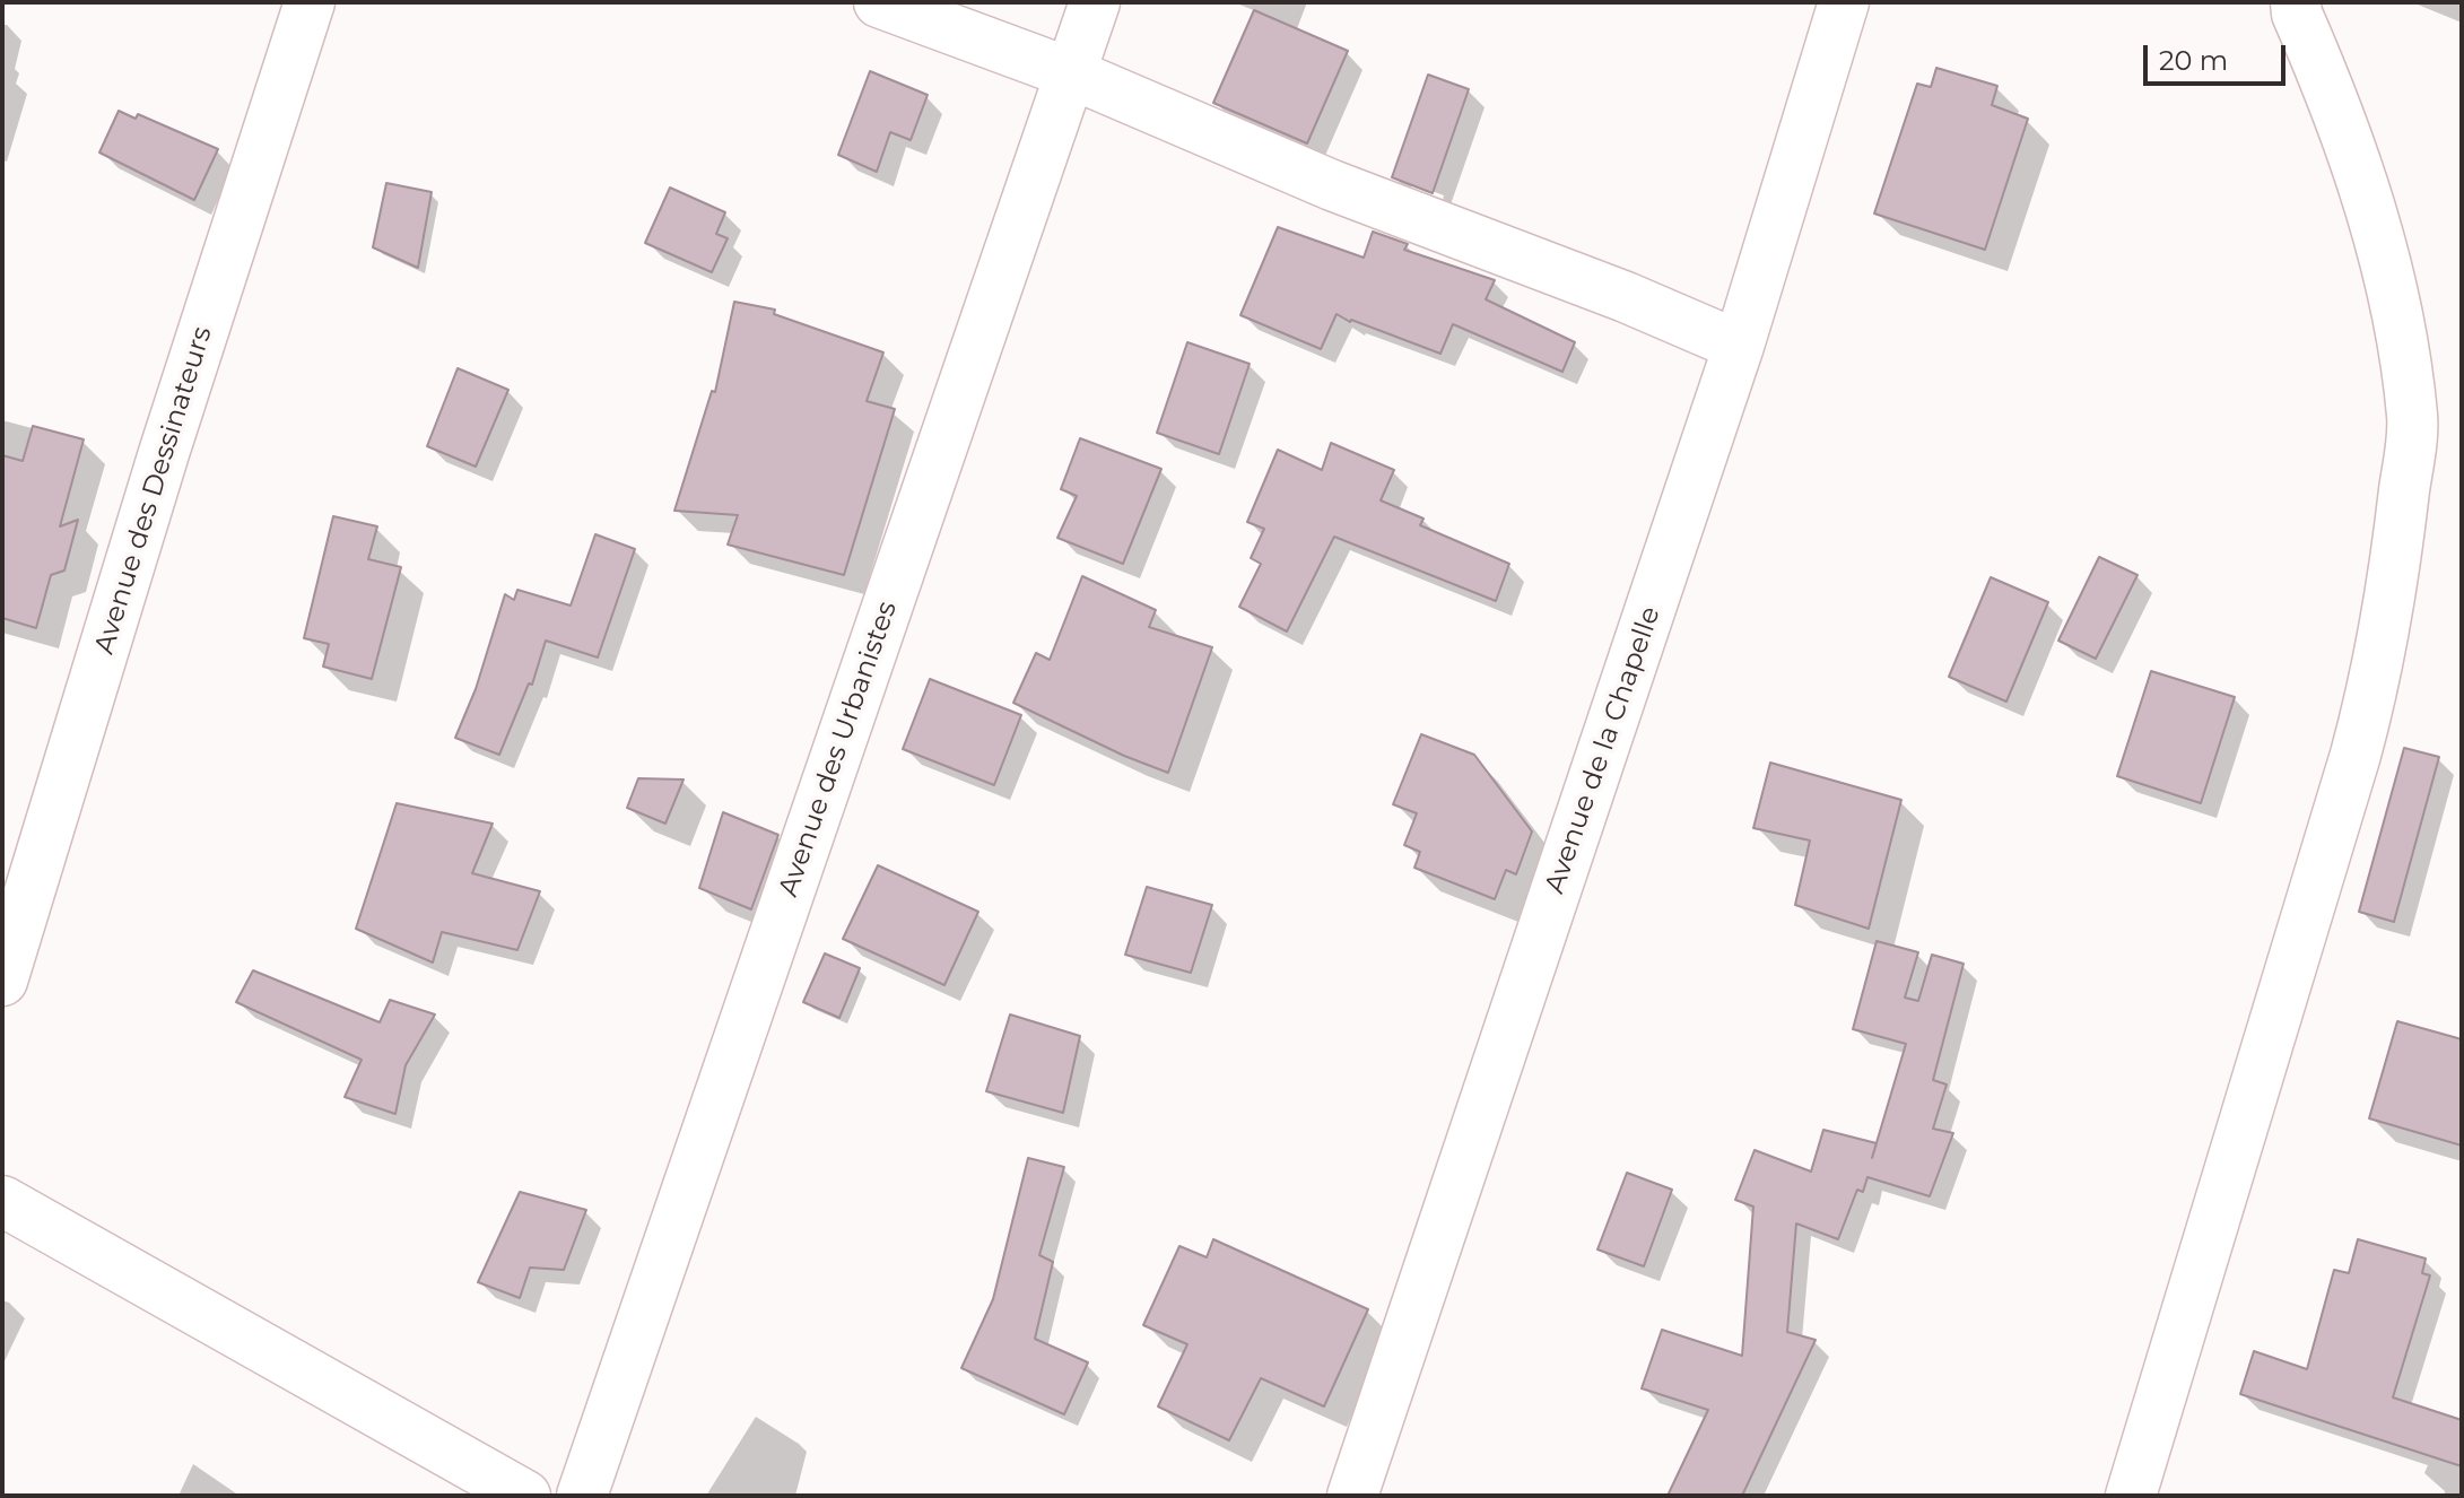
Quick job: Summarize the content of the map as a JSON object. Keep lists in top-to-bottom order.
{
  "streets": {
    "street": ["Avenue des Dessinateurs", "Avenue des Urbanistes", "Avenue de la Chapelle"]
  },
  "scale_bar": "20 m"
}
